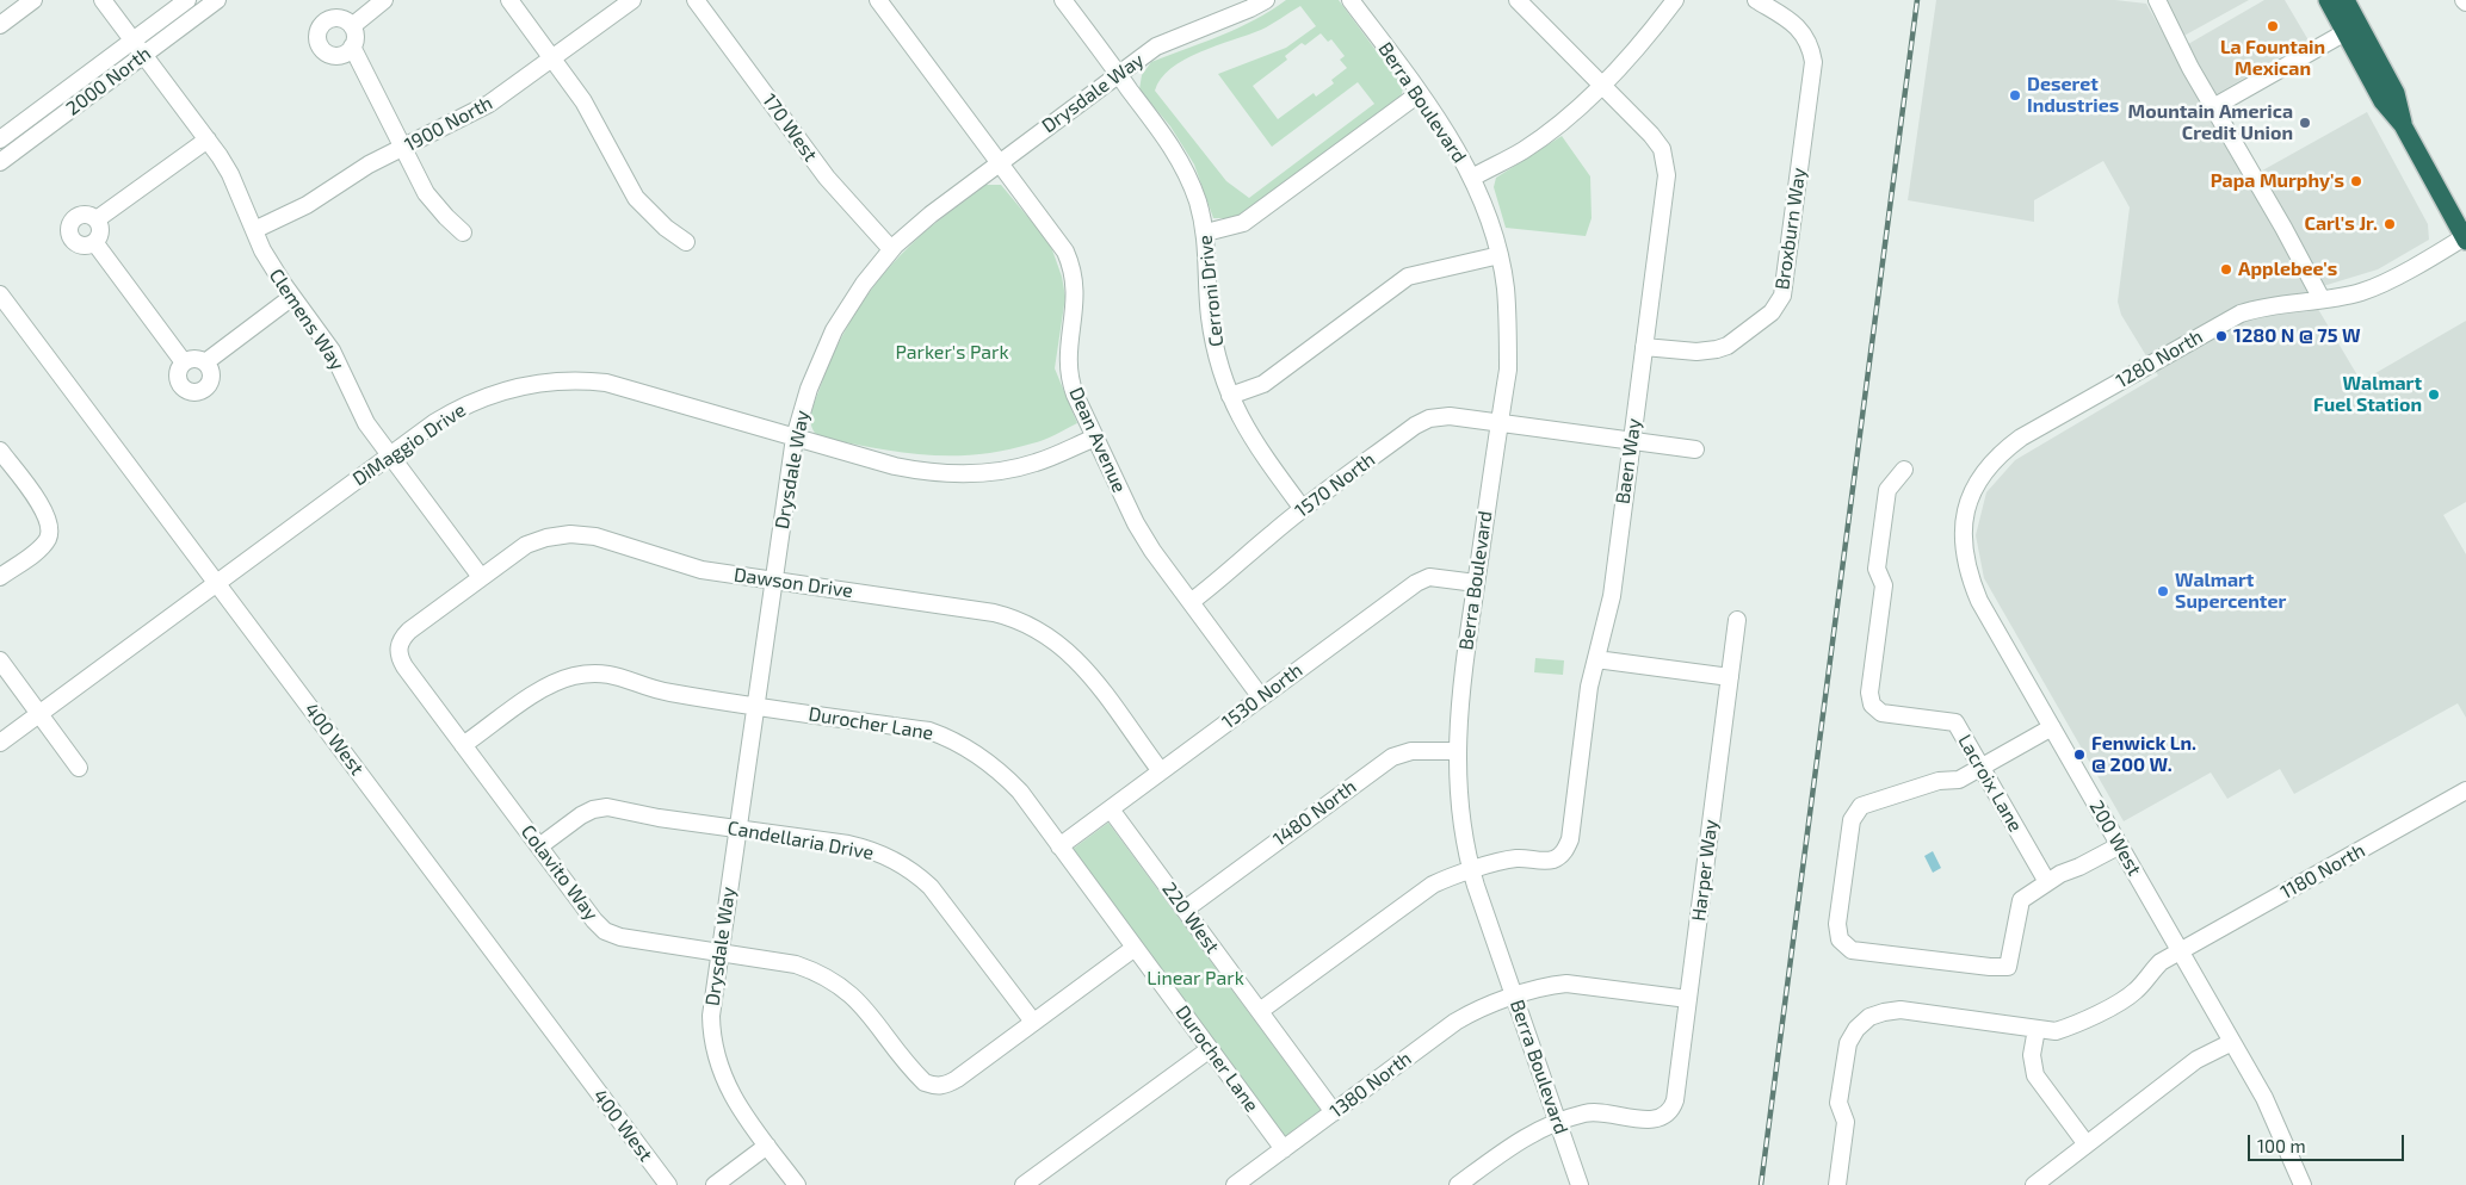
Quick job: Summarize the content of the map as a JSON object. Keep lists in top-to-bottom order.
{
  "streets": {
    "street": [
      "2000 North",
      "Drysdale Way",
      "Berra Boulevard",
      "1900 North",
      "170 West",
      "Broxburn Way",
      "Cerroni Drive",
      "Clemens Way",
      "1280 North",
      "Dean Avenue",
      "DiMaggio Drive",
      "Baen Way",
      "1570 North",
      "Dawson Drive",
      "1530 North",
      "Durocher Lane",
      "400 West",
      "Lacroix Lane",
      "1480 North",
      "200 West",
      "Candellaria Drive",
      "Harper Way",
      "1180 North",
      "Colavito Way",
      "220 West",
      "1380 North"
    ]
  },
  "crossings": [
    ["2000 North", "Clemens Way"],
    ["Drysdale Way", "170 West"],
    ["Drysdale Way", "Cerroni Drive"],
    ["Drysdale Way", "Dean Avenue"],
    ["Drysdale Way", "DiMaggio Drive"],
    ["Drysdale Way", "Dawson Drive"],
    ["Drysdale Way", "Durocher Lane"],
    ["Drysdale Way", "Candellaria Drive"],
    ["Drysdale Way", "Colavito Way"],
    ["Berra Boulevard", "Baen Way"],
    ["Berra Boulevard", "1570 North"],
    ["Berra Boulevard", "1530 North"],
    ["Berra Boulevard", "1480 North"],
    ["Berra Boulevard", "Harper Way"],
    ["Berra Boulevard", "1380 North"],
    ["1900 North", "Clemens Way"],
    ["Broxburn Way", "Baen Way"],
    ["Cerroni Drive", "1570 North"],
    ["Clemens Way", "DiMaggio Drive"],
    ["Clemens Way", "Dawson Drive"],
    ["1280 North", "200 West"],
    ["Dean Avenue", "DiMaggio Drive"],
    ["Dean Avenue", "1570 North"],
    ["Dean Avenue", "1530 North"],
    ["DiMaggio Drive", "400 West"],
    ["Baen Way", "1570 North"],
    ["Dawson Drive", "1530 North"],
    ["Dawson Drive", "Colavito Way"],
    ["1530 North", "Durocher Lane"],
    ["1530 North", "220 West"],
    ["Durocher Lane", "Colavito Way"],
    ["Durocher Lane", "1380 North"],
    ["1480 North", "220 West"],
    ["200 West", "1180 North"],
    ["Candellaria Drive", "Colavito Way"],
    ["Harper Way", "1380 North"],
    ["220 West", "1380 North"]
  ],
  "parks": ["Parker's Park", "Linear Park"],
  "places": [
    "La Fountain Mexican",
    "Deseret Industries",
    "Mountain America Credit Union",
    "Papa Murphy's",
    "Carl's Jr.",
    "Applebee's",
    "1280 N @ 75 W",
    "Walmart Fuel Station",
    "Walmart Supercenter",
    "Fenwick Ln. @ 200 W."
  ],
  "scale_bar": "100 m"
}
